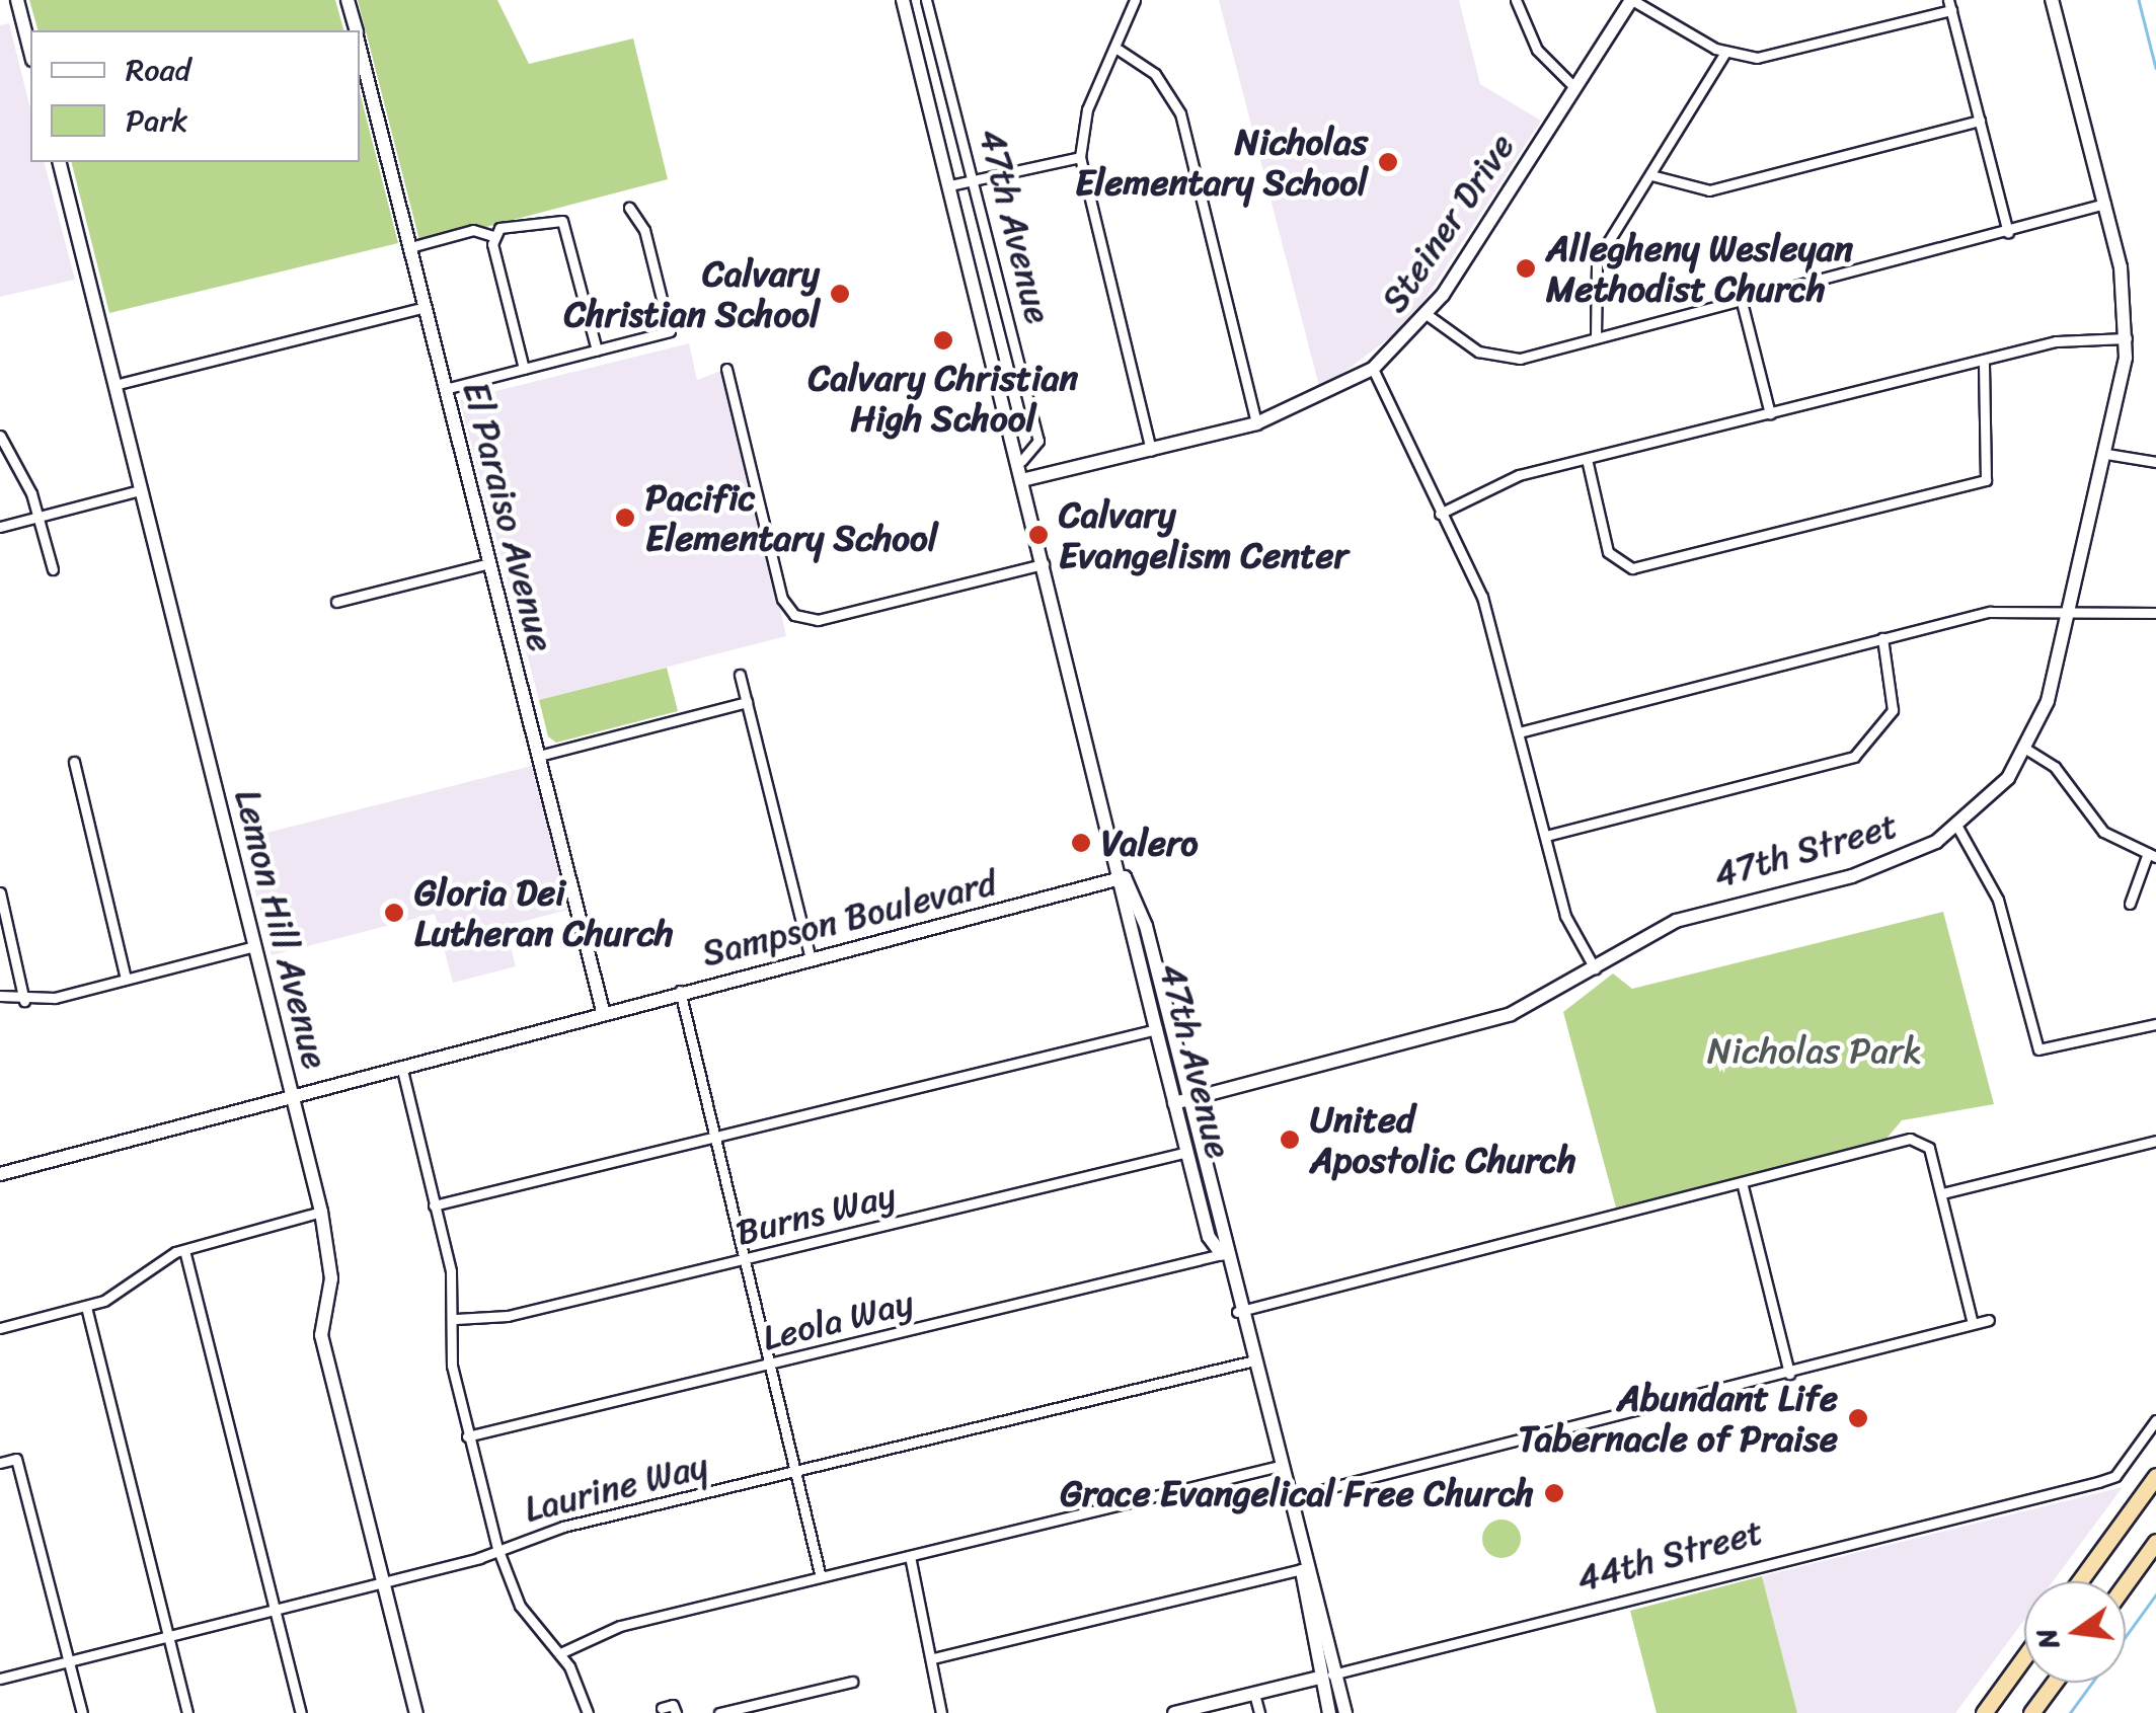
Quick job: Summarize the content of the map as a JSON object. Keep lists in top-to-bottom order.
{
  "streets": {
    "street": [
      "Steiner Drive",
      "47th Avenue",
      "El Paraiso Avenue",
      "47th Street",
      "Sampson Boulevard",
      "Lemon Hill Avenue",
      "Burns Way",
      "Leola Way",
      "Laurine Way",
      "44th Street"
    ]
  },
  "crossings": [
    ["Steiner Drive", "47th Avenue"],
    ["47th Avenue", "47th Street"],
    ["47th Avenue", "Sampson Boulevard"],
    ["47th Avenue", "Burns Way"],
    ["47th Avenue", "Leola Way"],
    ["47th Avenue", "Laurine Way"],
    ["47th Avenue", "44th Street"],
    ["El Paraiso Avenue", "Sampson Boulevard"],
    ["Sampson Boulevard", "Lemon Hill Avenue"],
    ["Lemon Hill Avenue", "Laurine Way"]
  ],
  "parks": ["Nicholas Park"],
  "places": [
    "Nicholas Elementary School",
    "Allegheny Wesleyan Methodist Church",
    "Calvary Christian School",
    "Calvary Christian High School",
    "Pacific Elementary School",
    "Calvary Evangelism Center",
    "Valero",
    "Gloria Dei Lutheran Church",
    "United Apostolic Church",
    "Abundant Life Tabernacle of Praise",
    "Grace Evangelical Free Church"
  ],
  "legend": ["Road", "Park"],
  "north": "left"
}
